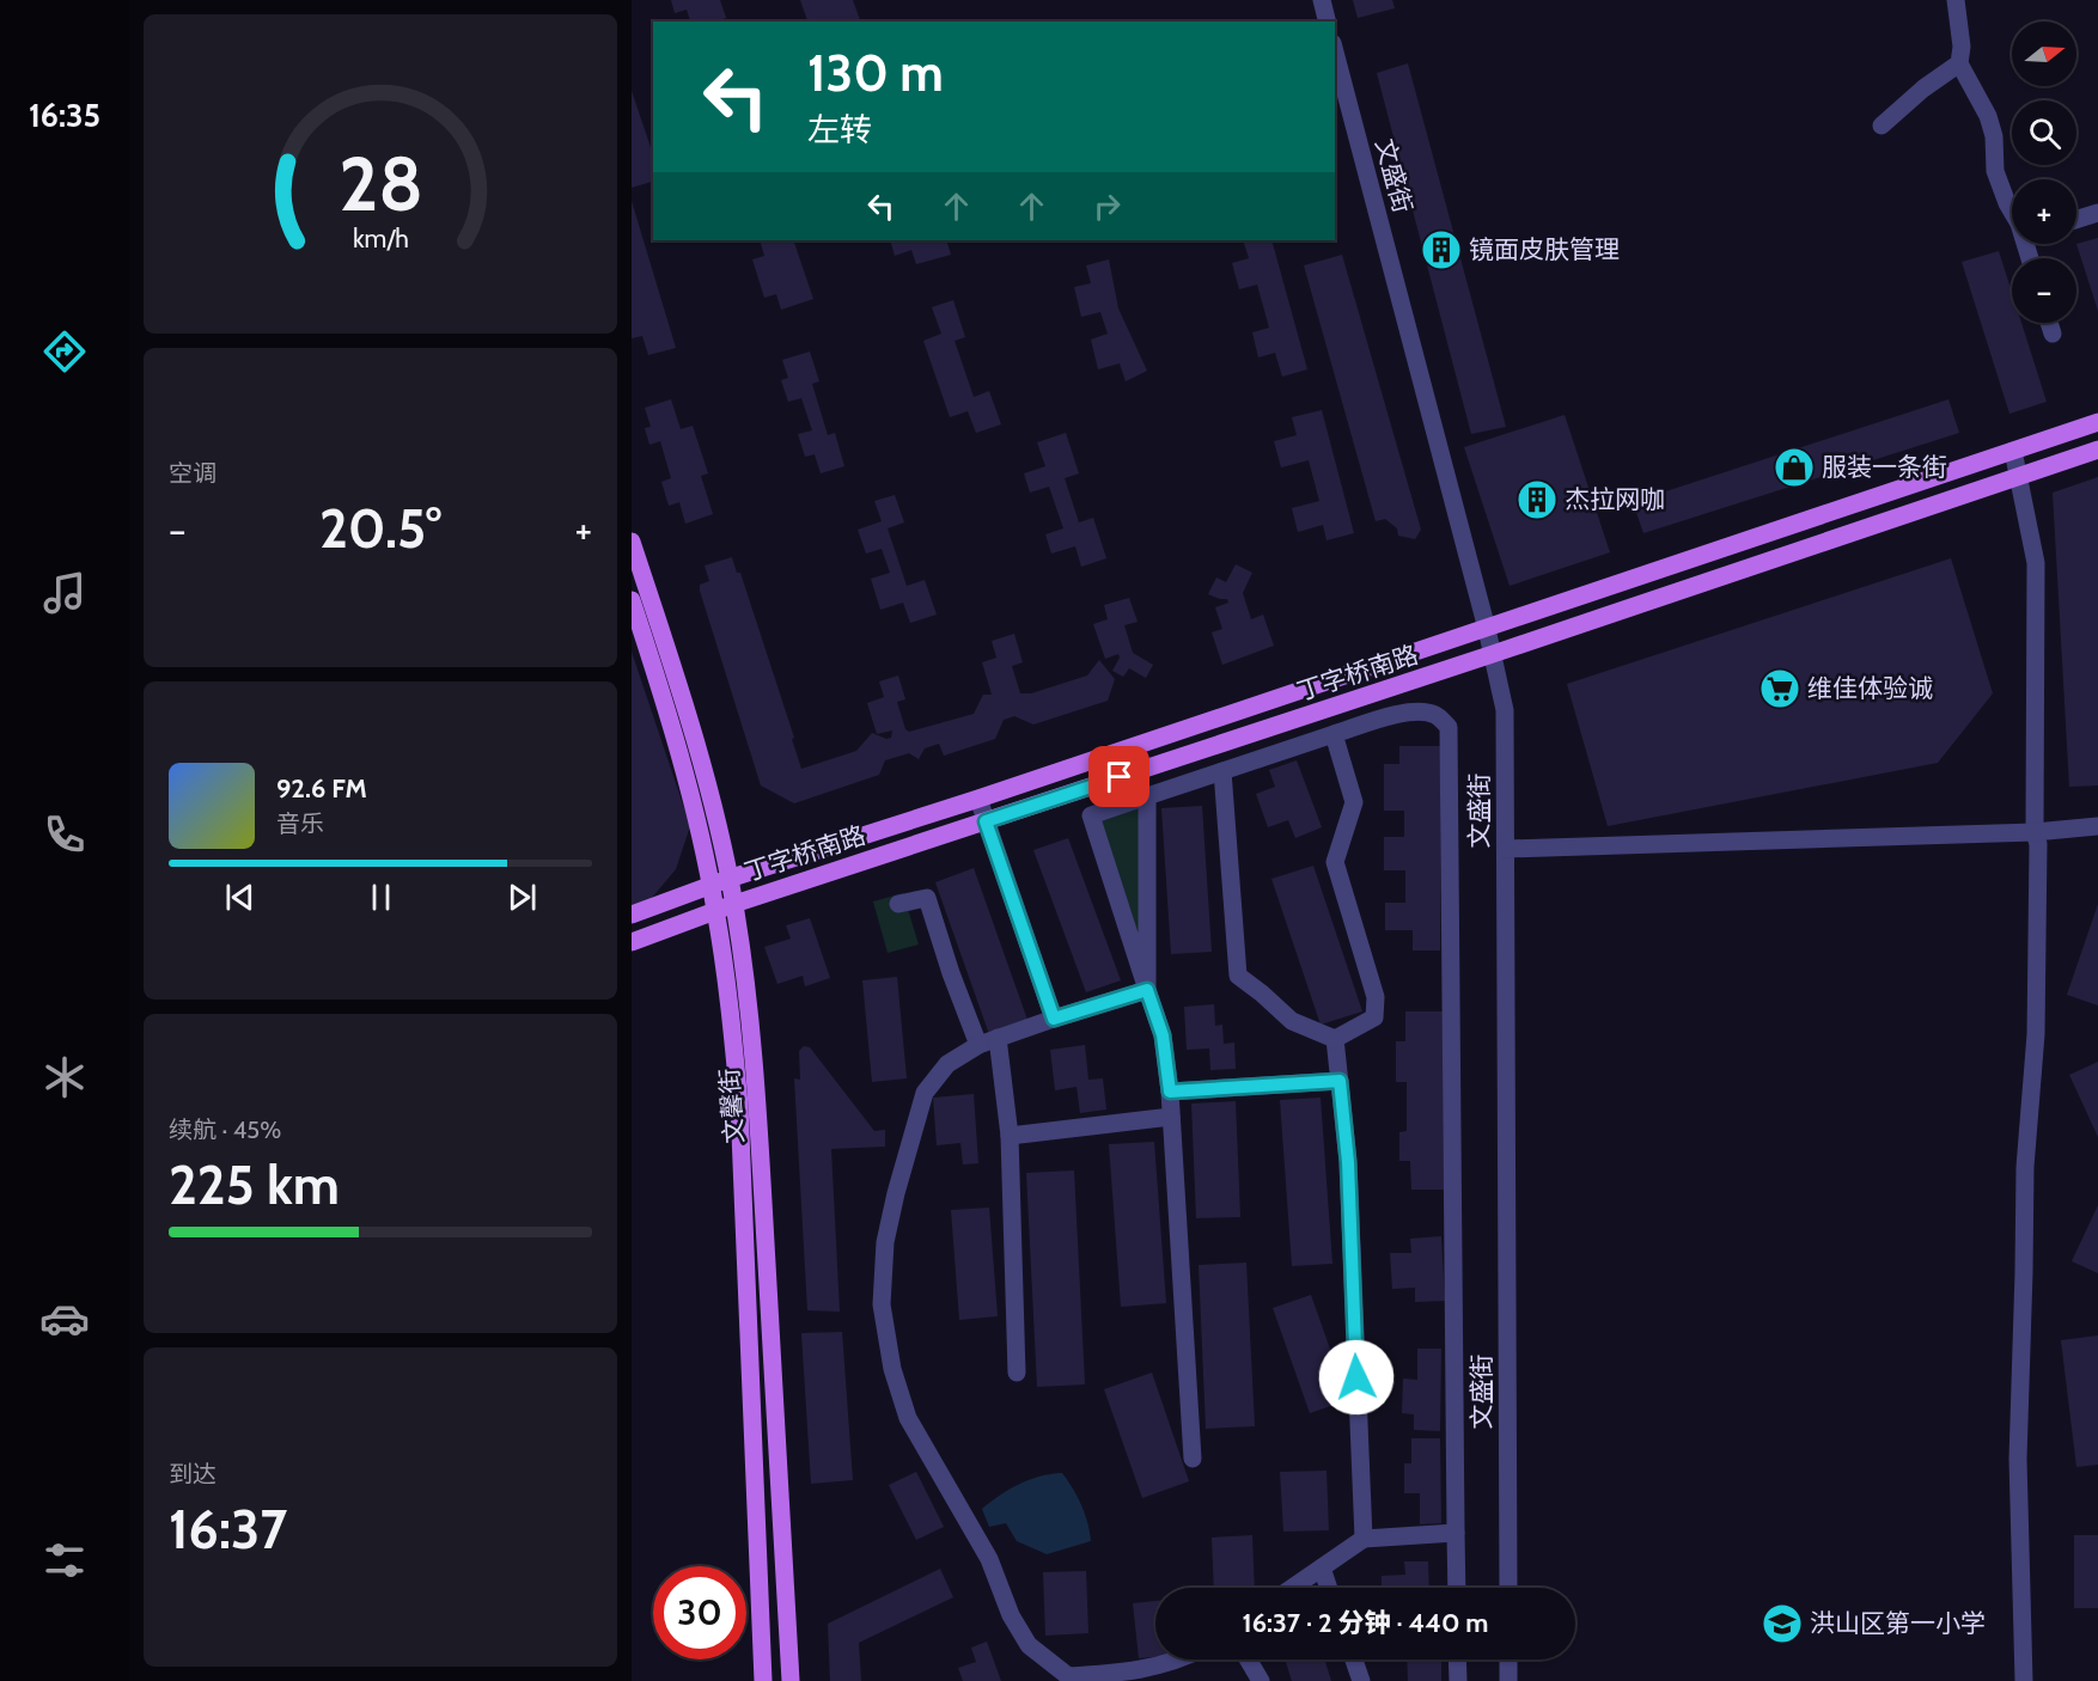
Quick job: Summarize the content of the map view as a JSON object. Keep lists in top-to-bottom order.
{
  "streets": {
    "main road": ["丁字桥南路", "文馨街"],
    "street": ["文盛街"]
  },
  "crossings": [
    ["文盛街", "丁字桥南路"],
    ["丁字桥南路", "文馨街"]
  ],
  "places": {
    "building": ["镜面皮肤管理", "杰拉网咖"],
    "shop": ["服装一条街"],
    "supermarket": ["维佳体验诚"],
    "school or university": ["洪山区第一小学"]
  },
  "north": "right",
  "page": {
    "tabs": "16:35",
    "map_buttons": ["+", "−"],
    "turn": ["130 m", "左转"],
    "tile": [
      "空调",
      ["续航 · 45%", "225 km"],
      ["到达", "16:37"]
    ],
    "heat": ["−", "20.5°", "+"],
    "song": ["92.6 FM", "音乐"],
    "limit": "30",
    "trip": "16:37 · 2 分钟 · 440 m",
    "gauge": ["28", "km/h"]
  }
}
